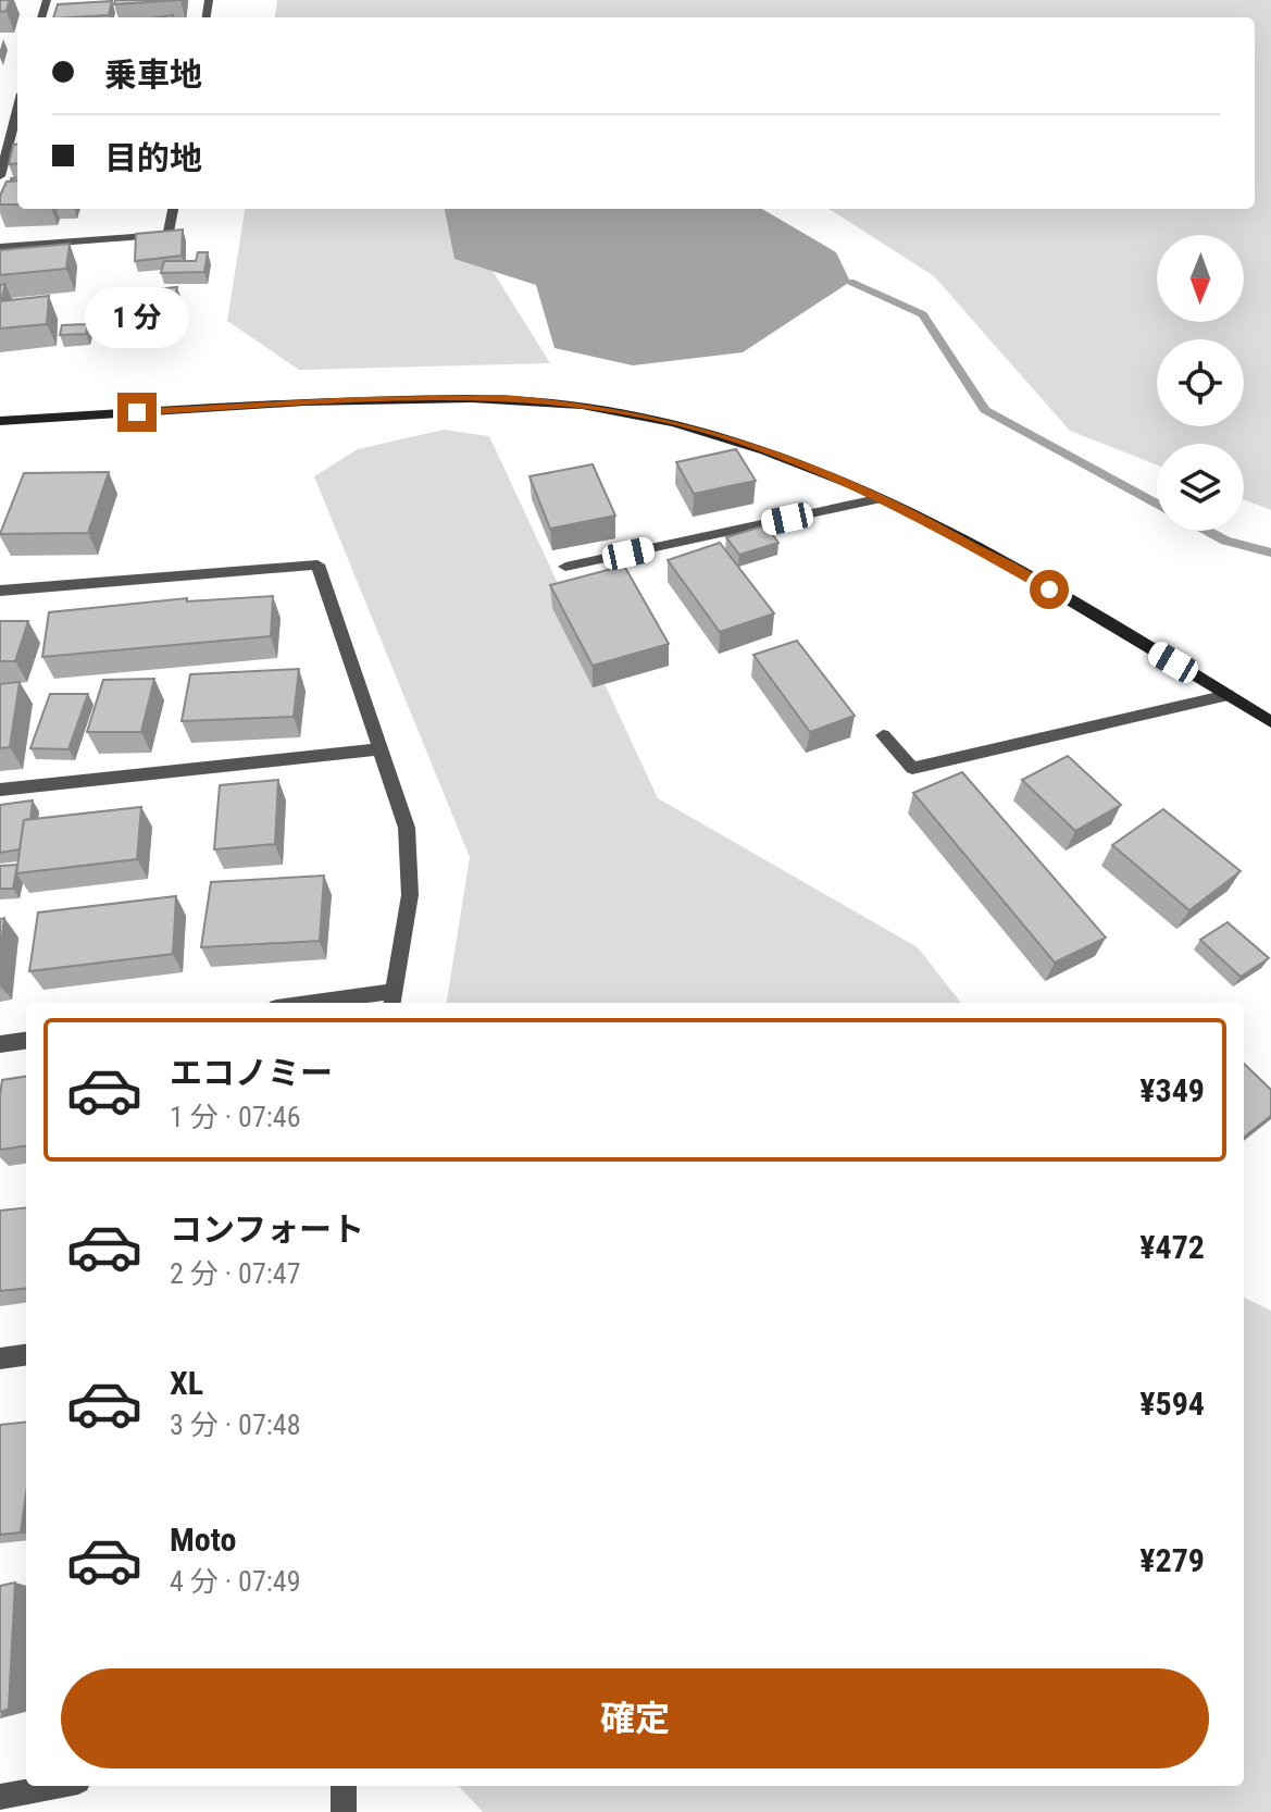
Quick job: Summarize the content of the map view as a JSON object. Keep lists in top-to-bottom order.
{
  "north": "bottom",
  "page": {
    "banner": ["乗車地", "目的地"],
    "bubble": "1 分",
    "list": [
      {
        "name": "エコノミー",
        "note": "1 分 · 07:46",
        "value": "¥349"
      },
      {
        "name": "コンフォート",
        "note": "2 分 · 07:47",
        "value": "¥472"
      },
      {
        "name": "XL",
        "note": "3 分 · 07:48",
        "value": "¥594"
      },
      {
        "name": "Moto",
        "note": "4 分 · 07:49",
        "value": "¥279"
      }
    ],
    "buttons": "確定"
  }
}
